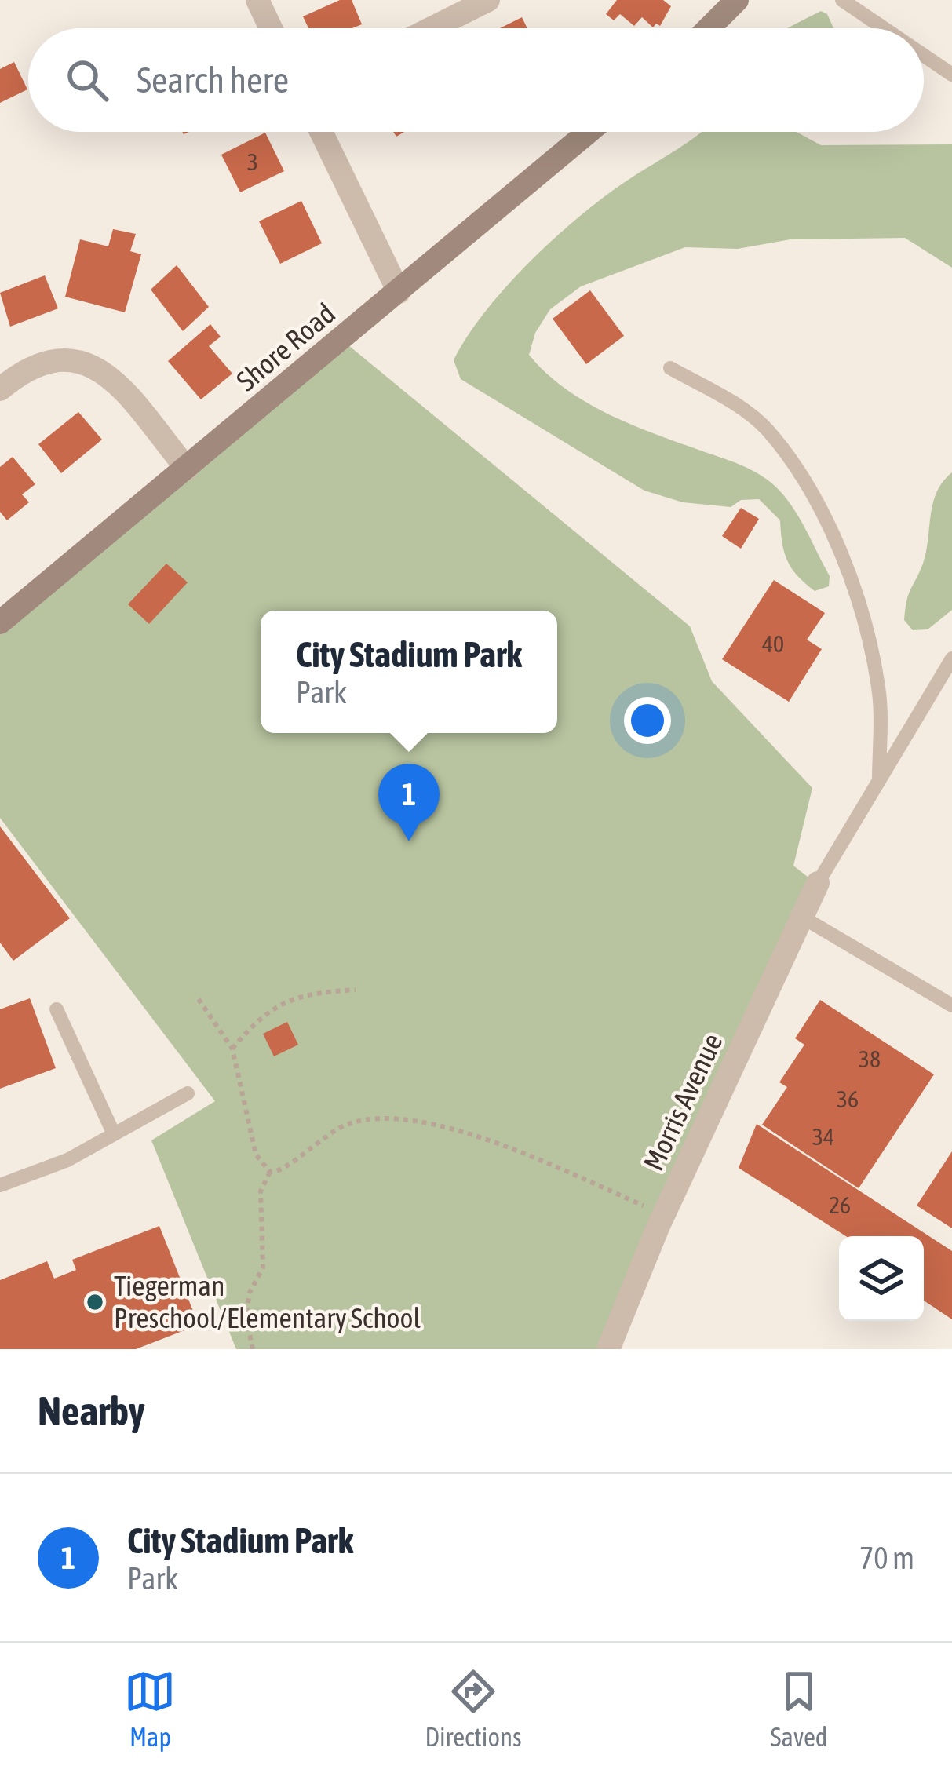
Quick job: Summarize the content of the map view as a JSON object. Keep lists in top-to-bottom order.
{
  "streets": {
    "main road": ["Shore Road"],
    "street": ["Morris Avenue"]
  },
  "places": ["Tiegerman Preschool/Elementary School"],
  "house_numbers": [
    "3",
    "40",
    "38",
    "36",
    "34",
    "26"
  ],
  "page": {
    "search": "Search here",
    "popup": ["City Stadium Park", "Park"],
    "pins": "1",
    "heading": "Nearby",
    "list": [
      {
        "mark": "1",
        "name": "City Stadium Park",
        "note": "Park",
        "value": "70 m"
      }
    ],
    "nav": ["Map", "Directions", "Saved"]
  }
}
